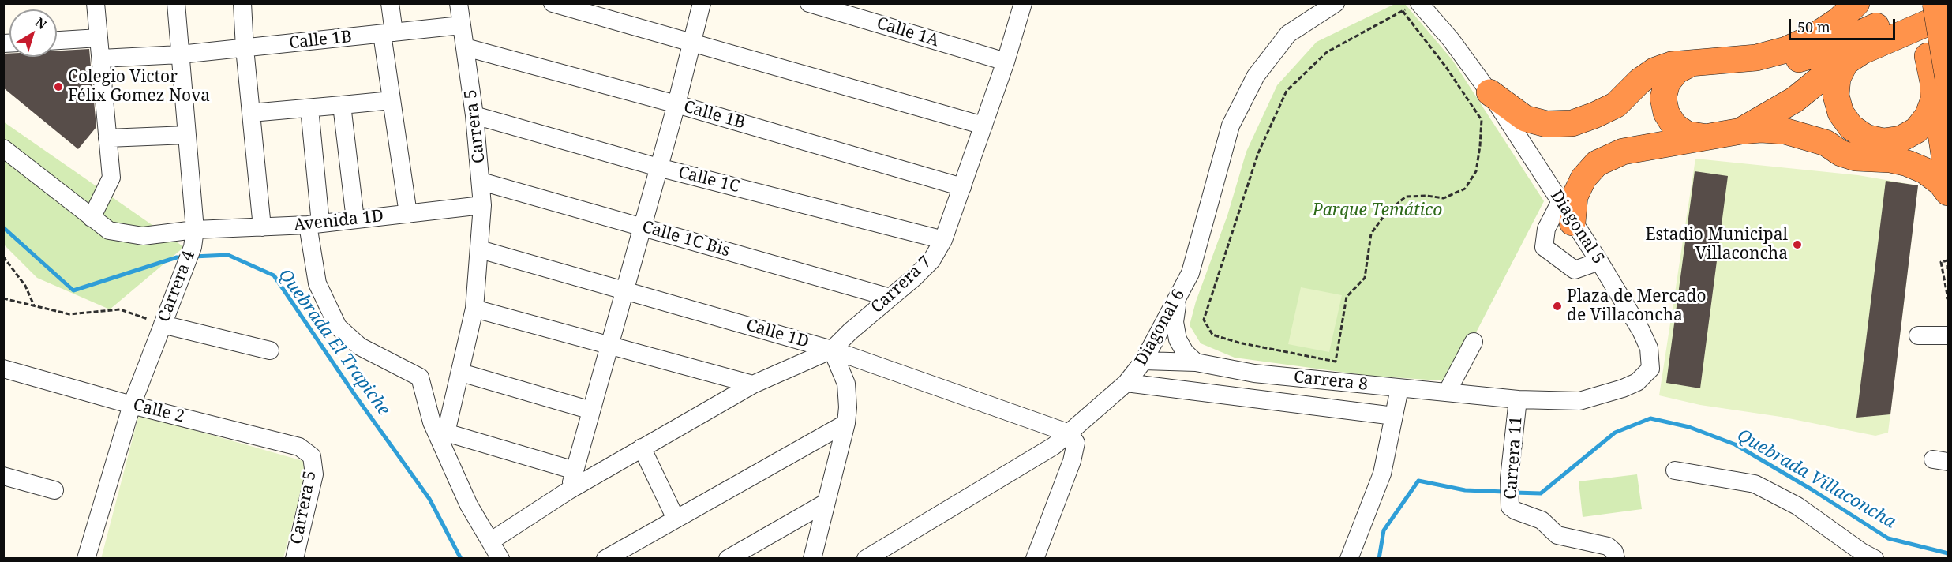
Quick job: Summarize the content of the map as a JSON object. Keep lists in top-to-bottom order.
{
  "streets": {
    "street": [
      "Calle 1A",
      "Calle 1B",
      "Carrera 5",
      "Calle 1C",
      "Avenida 1D",
      "Diagonal 5",
      "Calle 1C Bis",
      "Carrera 7",
      "Carrera 4",
      "Diagonal 6",
      "Calle 1D",
      "Carrera 8",
      "Calle 2",
      "Carrera 11"
    ]
  },
  "crossings": [
    ["Calle 1A", "Carrera 7"],
    ["Calle 1B", "Carrera 5"],
    ["Calle 1B", "Carrera 7"],
    ["Calle 1B", "Carrera 4"],
    ["Carrera 5", "Calle 1C"],
    ["Carrera 5", "Avenida 1D"],
    ["Carrera 5", "Calle 1C Bis"],
    ["Carrera 5", "Calle 1D"],
    ["Carrera 5", "Calle 2"],
    ["Calle 1C", "Carrera 7"],
    ["Avenida 1D", "Carrera 4"],
    ["Diagonal 5", "Carrera 8"],
    ["Diagonal 5", "Carrera 11"],
    ["Calle 1C Bis", "Carrera 7"],
    ["Carrera 7", "Calle 1D"],
    ["Carrera 4", "Calle 2"],
    ["Diagonal 6", "Calle 1D"],
    ["Diagonal 6", "Carrera 8"],
    ["Carrera 8", "Carrera 11"]
  ],
  "water": ["Quebrada El Trapiche", "Quebrada Villaconcha"],
  "parks": ["Parque Temático"],
  "places": ["Colegio Victor Félix Gomez Nova", "Estadio Municipal Villaconcha", "Plaza de Mercado de Villaconcha"],
  "scale_bar": "50 m",
  "north": "top right"
}
